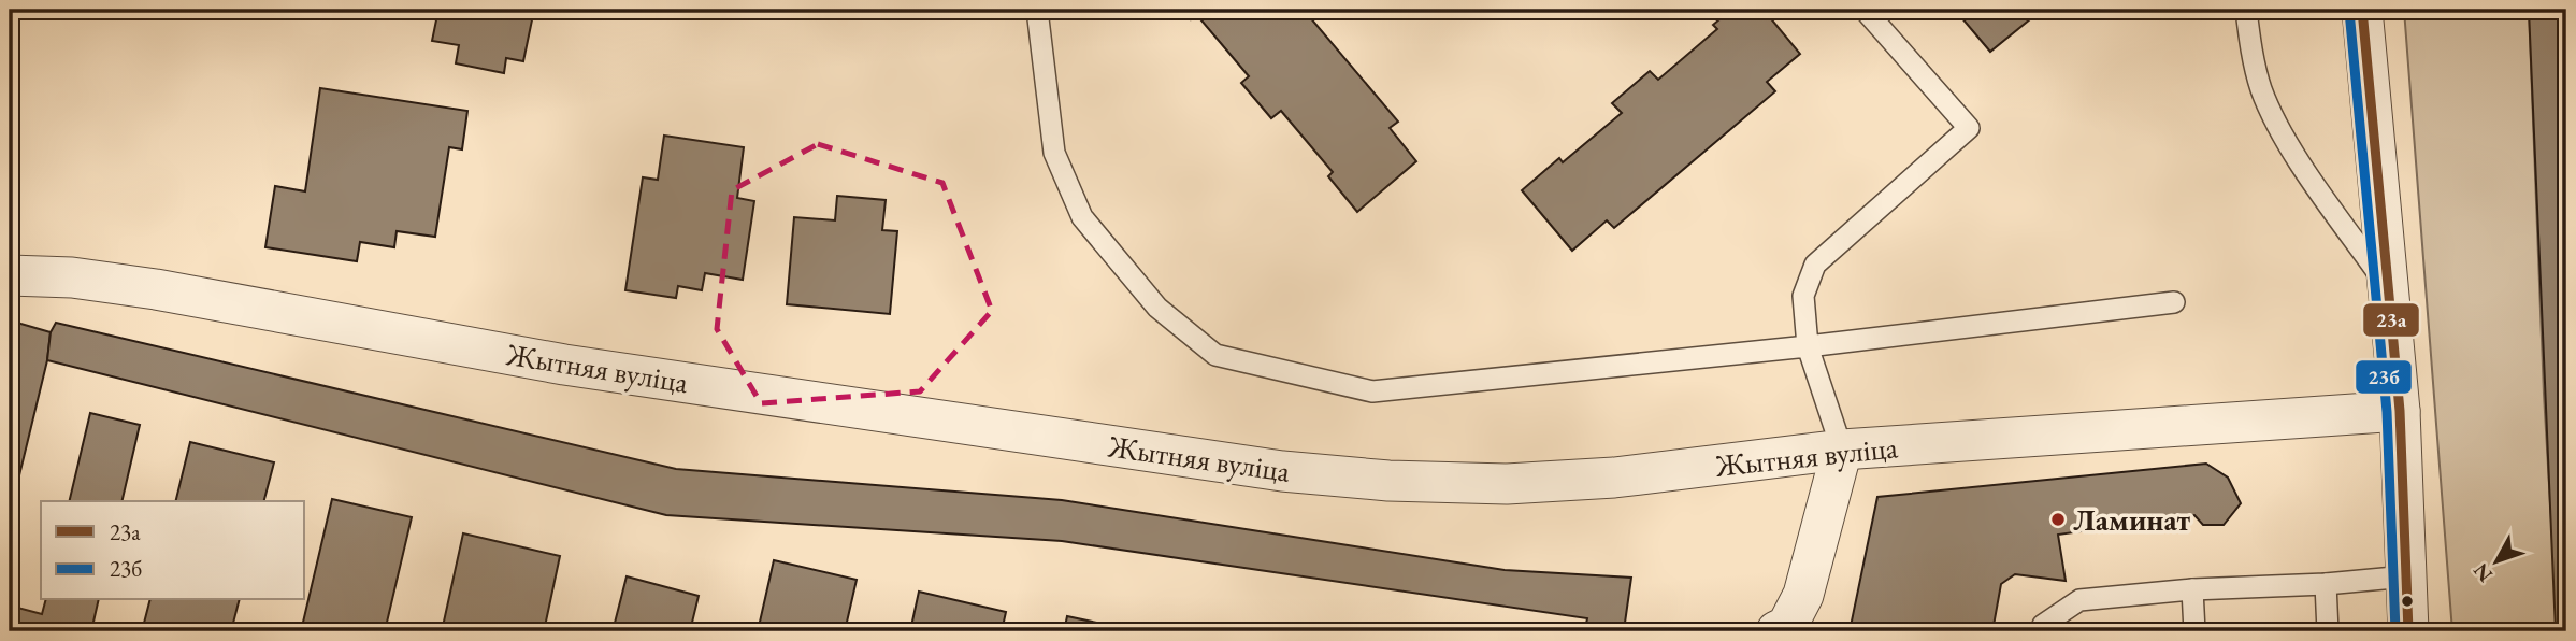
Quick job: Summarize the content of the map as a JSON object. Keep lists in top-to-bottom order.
{
  "streets": {
    "street": ["Жытняя вуліца"]
  },
  "places": ["Ламинат"],
  "lines": ["transit line 23а", "transit line 23б"],
  "legend": ["23а", "23б"],
  "north": "bottom left"
}
